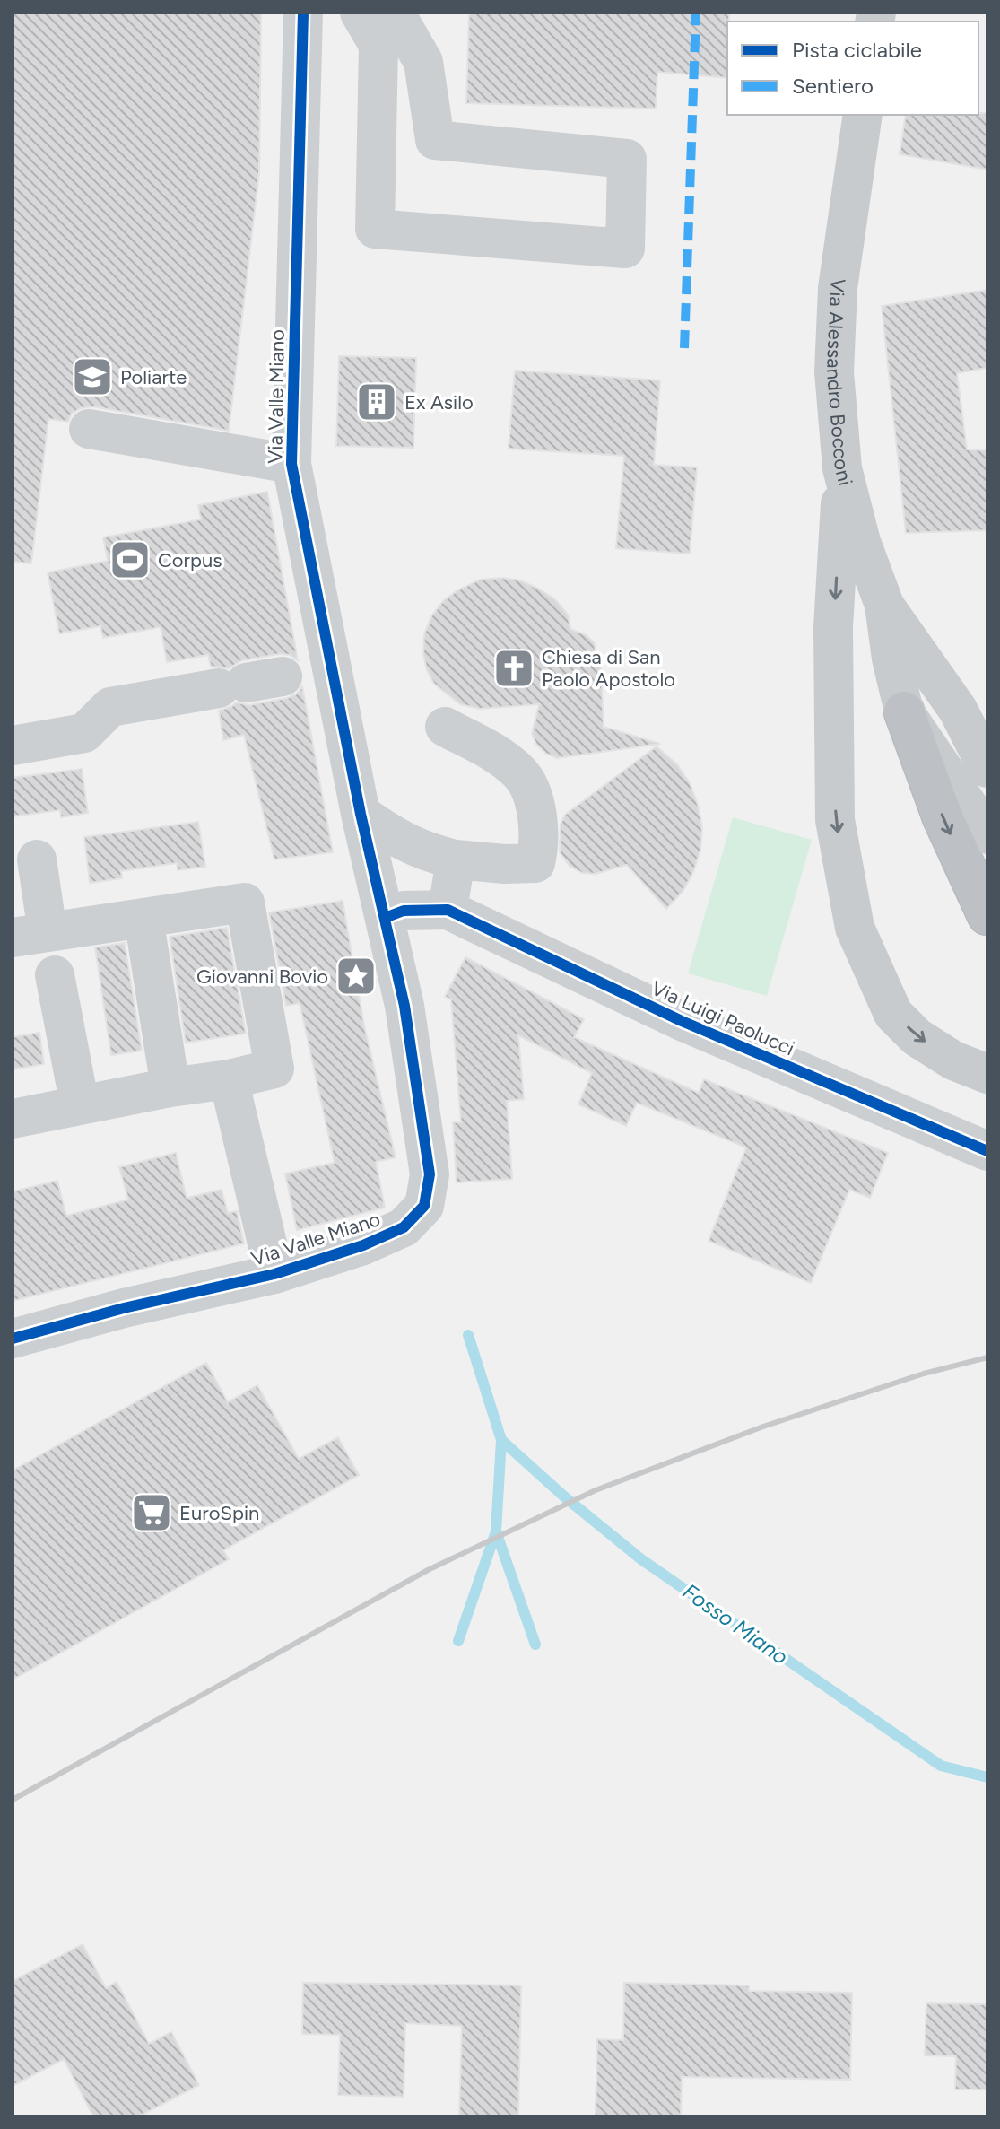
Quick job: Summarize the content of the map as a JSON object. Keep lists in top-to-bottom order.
{
  "streets": {
    "main road": ["Via Alessandro Bocconi"],
    "street": ["Via Valle Miano", "Via Luigi Paolucci"]
  },
  "water": ["Fosso Miano"],
  "places": {
    "school or university": ["Poliarte"],
    "building": ["Ex Asilo"],
    "sports": ["Corpus"],
    "church": ["Chiesa di San Paolo Apostolo"],
    "place": ["Giovanni Bovio"],
    "supermarket": ["EuroSpin"]
  },
  "legend": ["Pista ciclabile", "Sentiero"]
}
